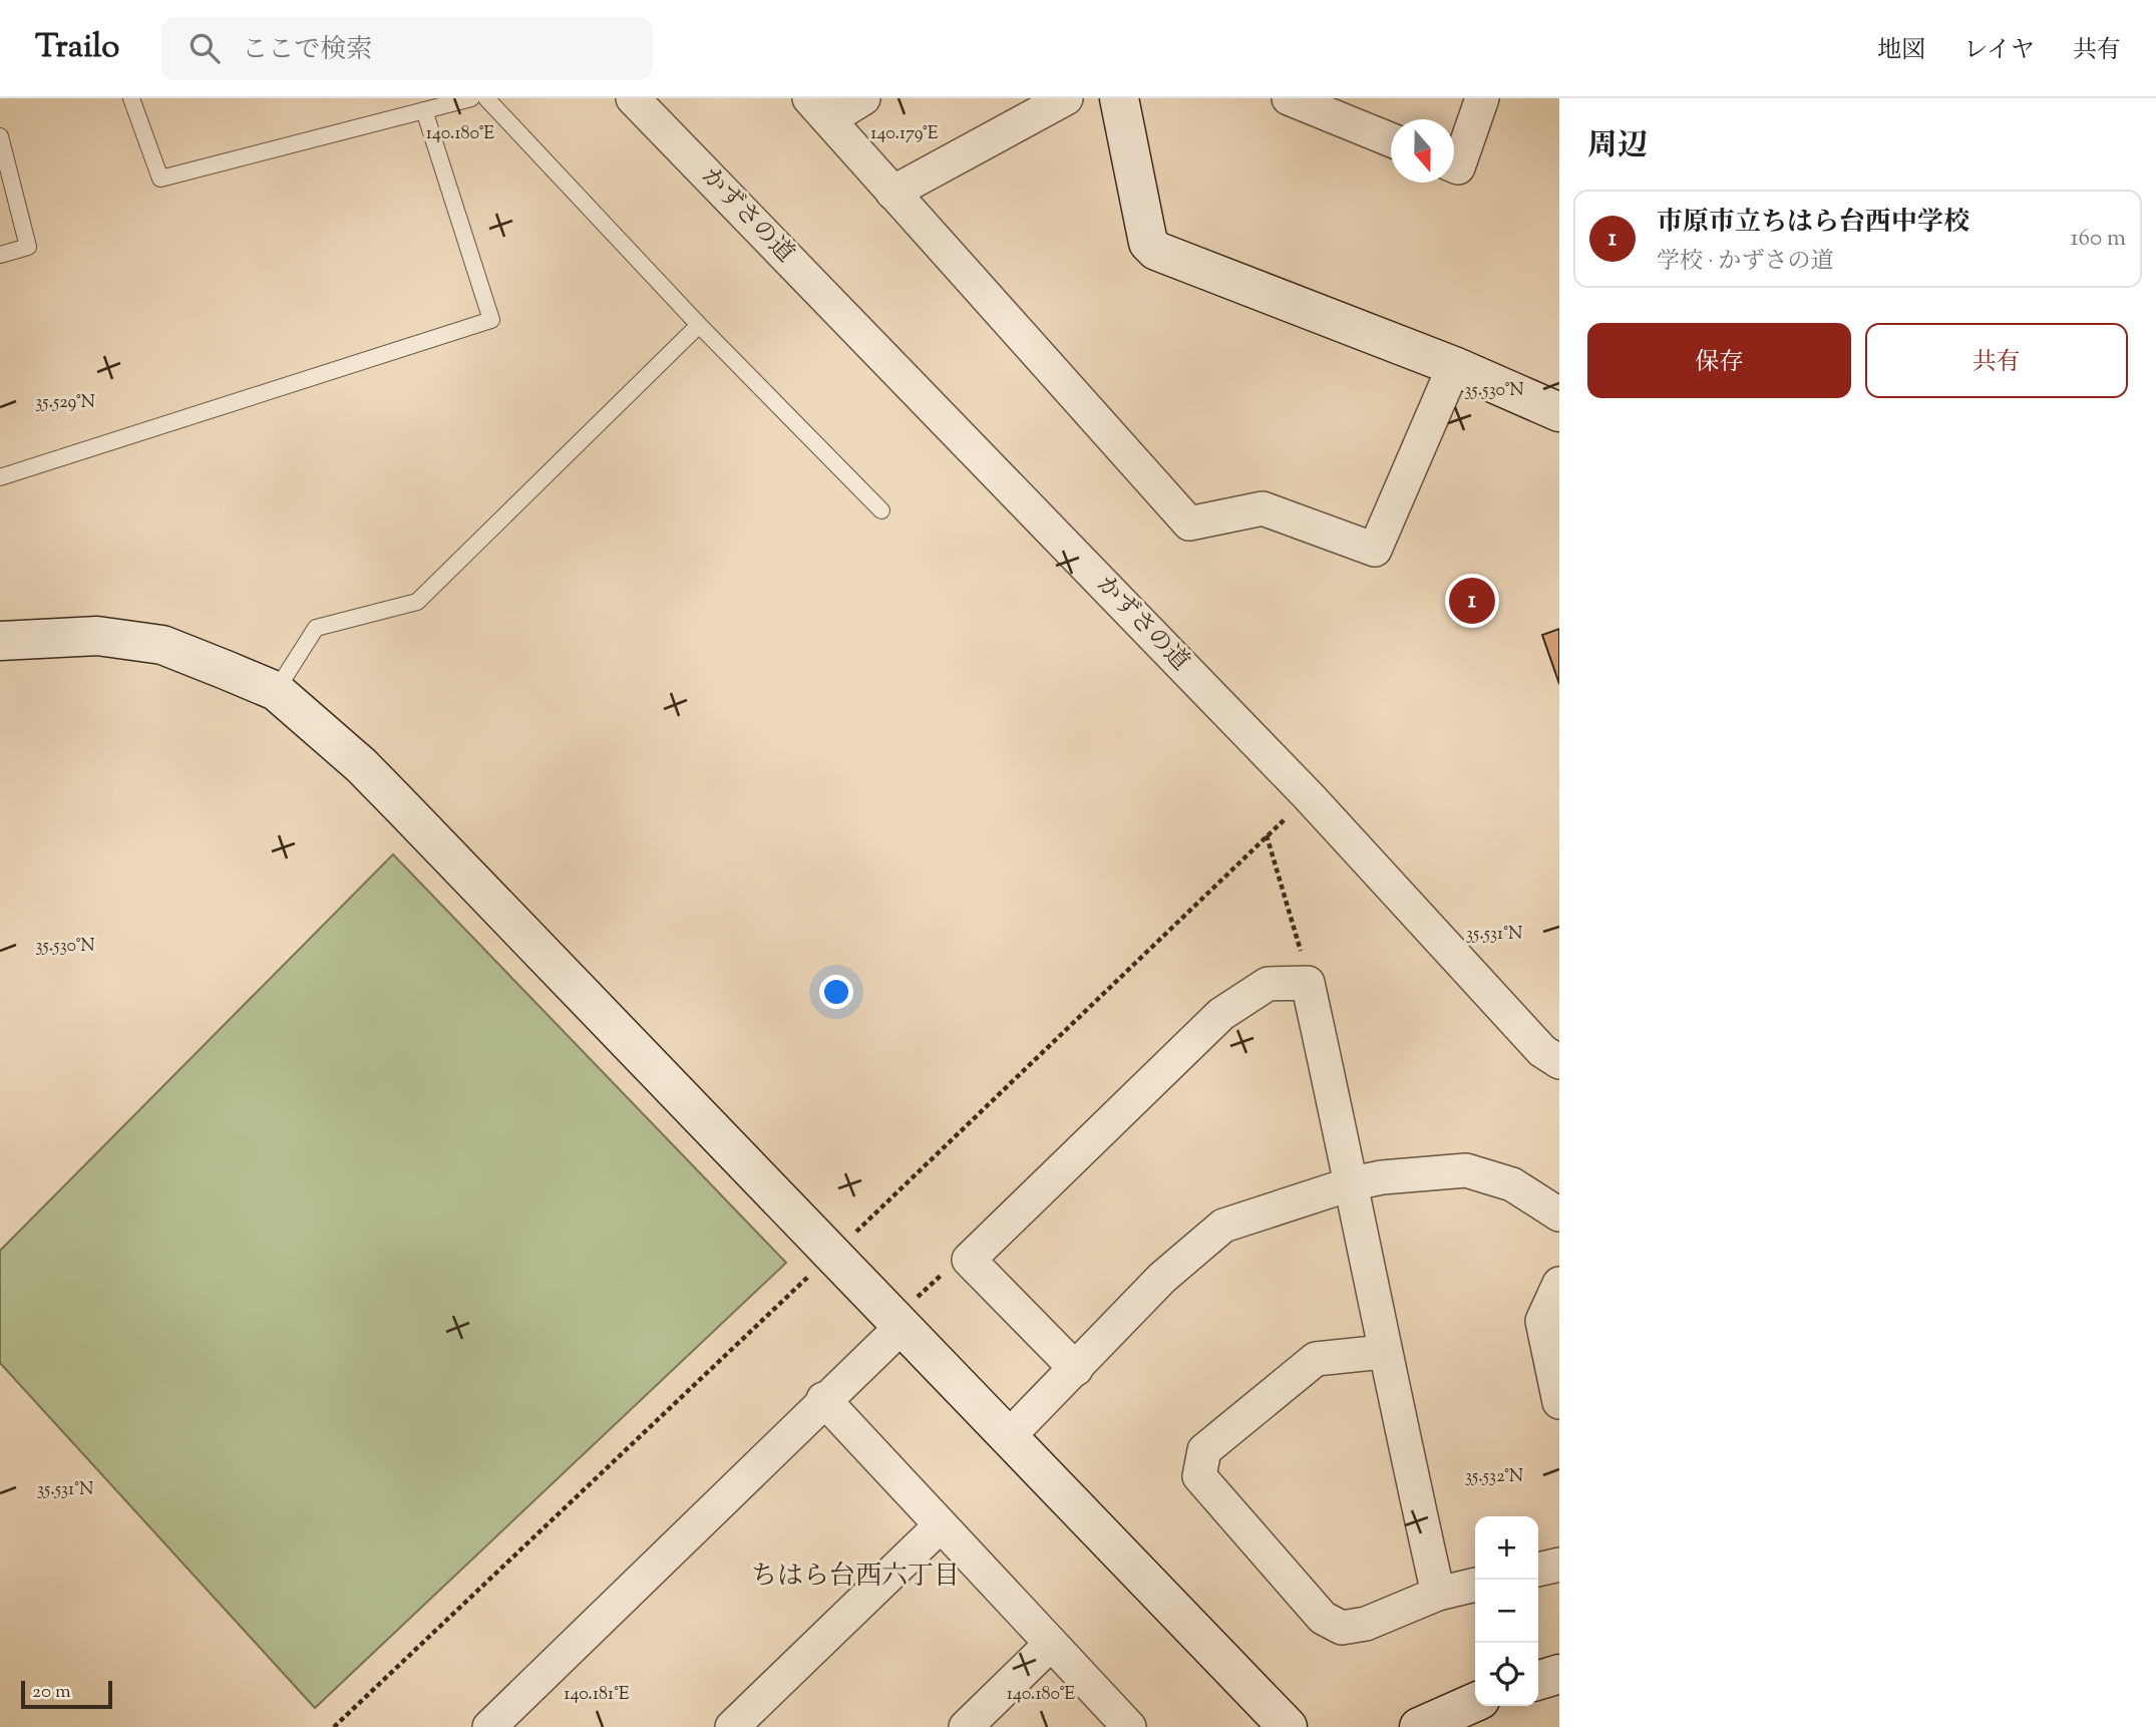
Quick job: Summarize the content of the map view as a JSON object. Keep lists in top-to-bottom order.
{
  "streets": {
    "street": ["かずさの道"]
  },
  "districts": ["ちはら台西六丁目"],
  "scale_bar": "20 m",
  "north": "bottom",
  "page": {
    "header": "Trailo",
    "search": "ここで検索",
    "nav": ["地図", "レイヤ", "共有"],
    "heading": "周辺",
    "list": [
      {
        "mark": "1",
        "name": "市原市立ちはら台西中学校",
        "note": "学校 · かずさの道",
        "value": "160 m"
      }
    ],
    "buttons": ["保存", "共有"],
    "pins": "1",
    "map_buttons": ["+", "−"],
    "scale": "20 m"
  },
  "coordinates": [
    "140.180°E",
    "140.179°E",
    "35.530°N",
    "35.529°N",
    "35.531°N",
    "35.532°N",
    "140.181°E"
  ]
}
